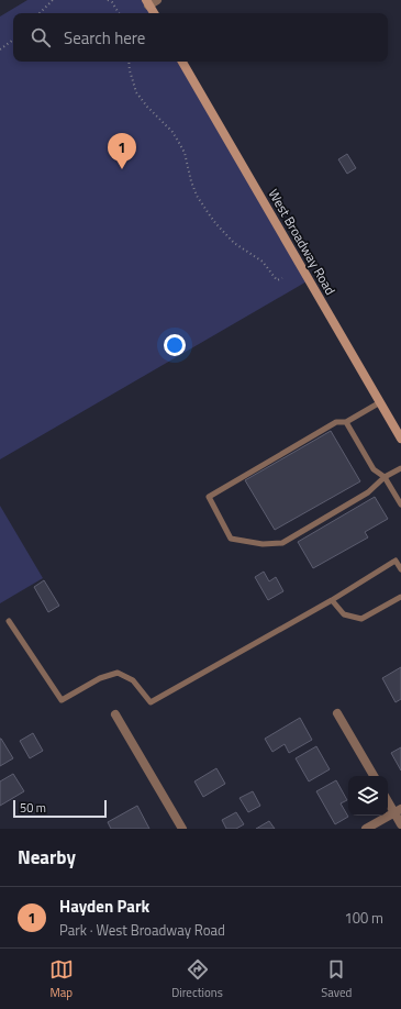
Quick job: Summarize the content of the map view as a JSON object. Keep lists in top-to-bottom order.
{
  "streets": {
    "main road": ["West Broadway Road"]
  },
  "scale_bar": "50 m",
  "page": {
    "search": "Search here",
    "pins": "1",
    "scale": "50 m",
    "heading": "Nearby",
    "list": [
      {
        "mark": "1",
        "name": "Hayden Park",
        "note": "Park · West Broadway Road",
        "value": "100 m"
      }
    ],
    "nav": ["Map", "Directions", "Saved"]
  }
}
